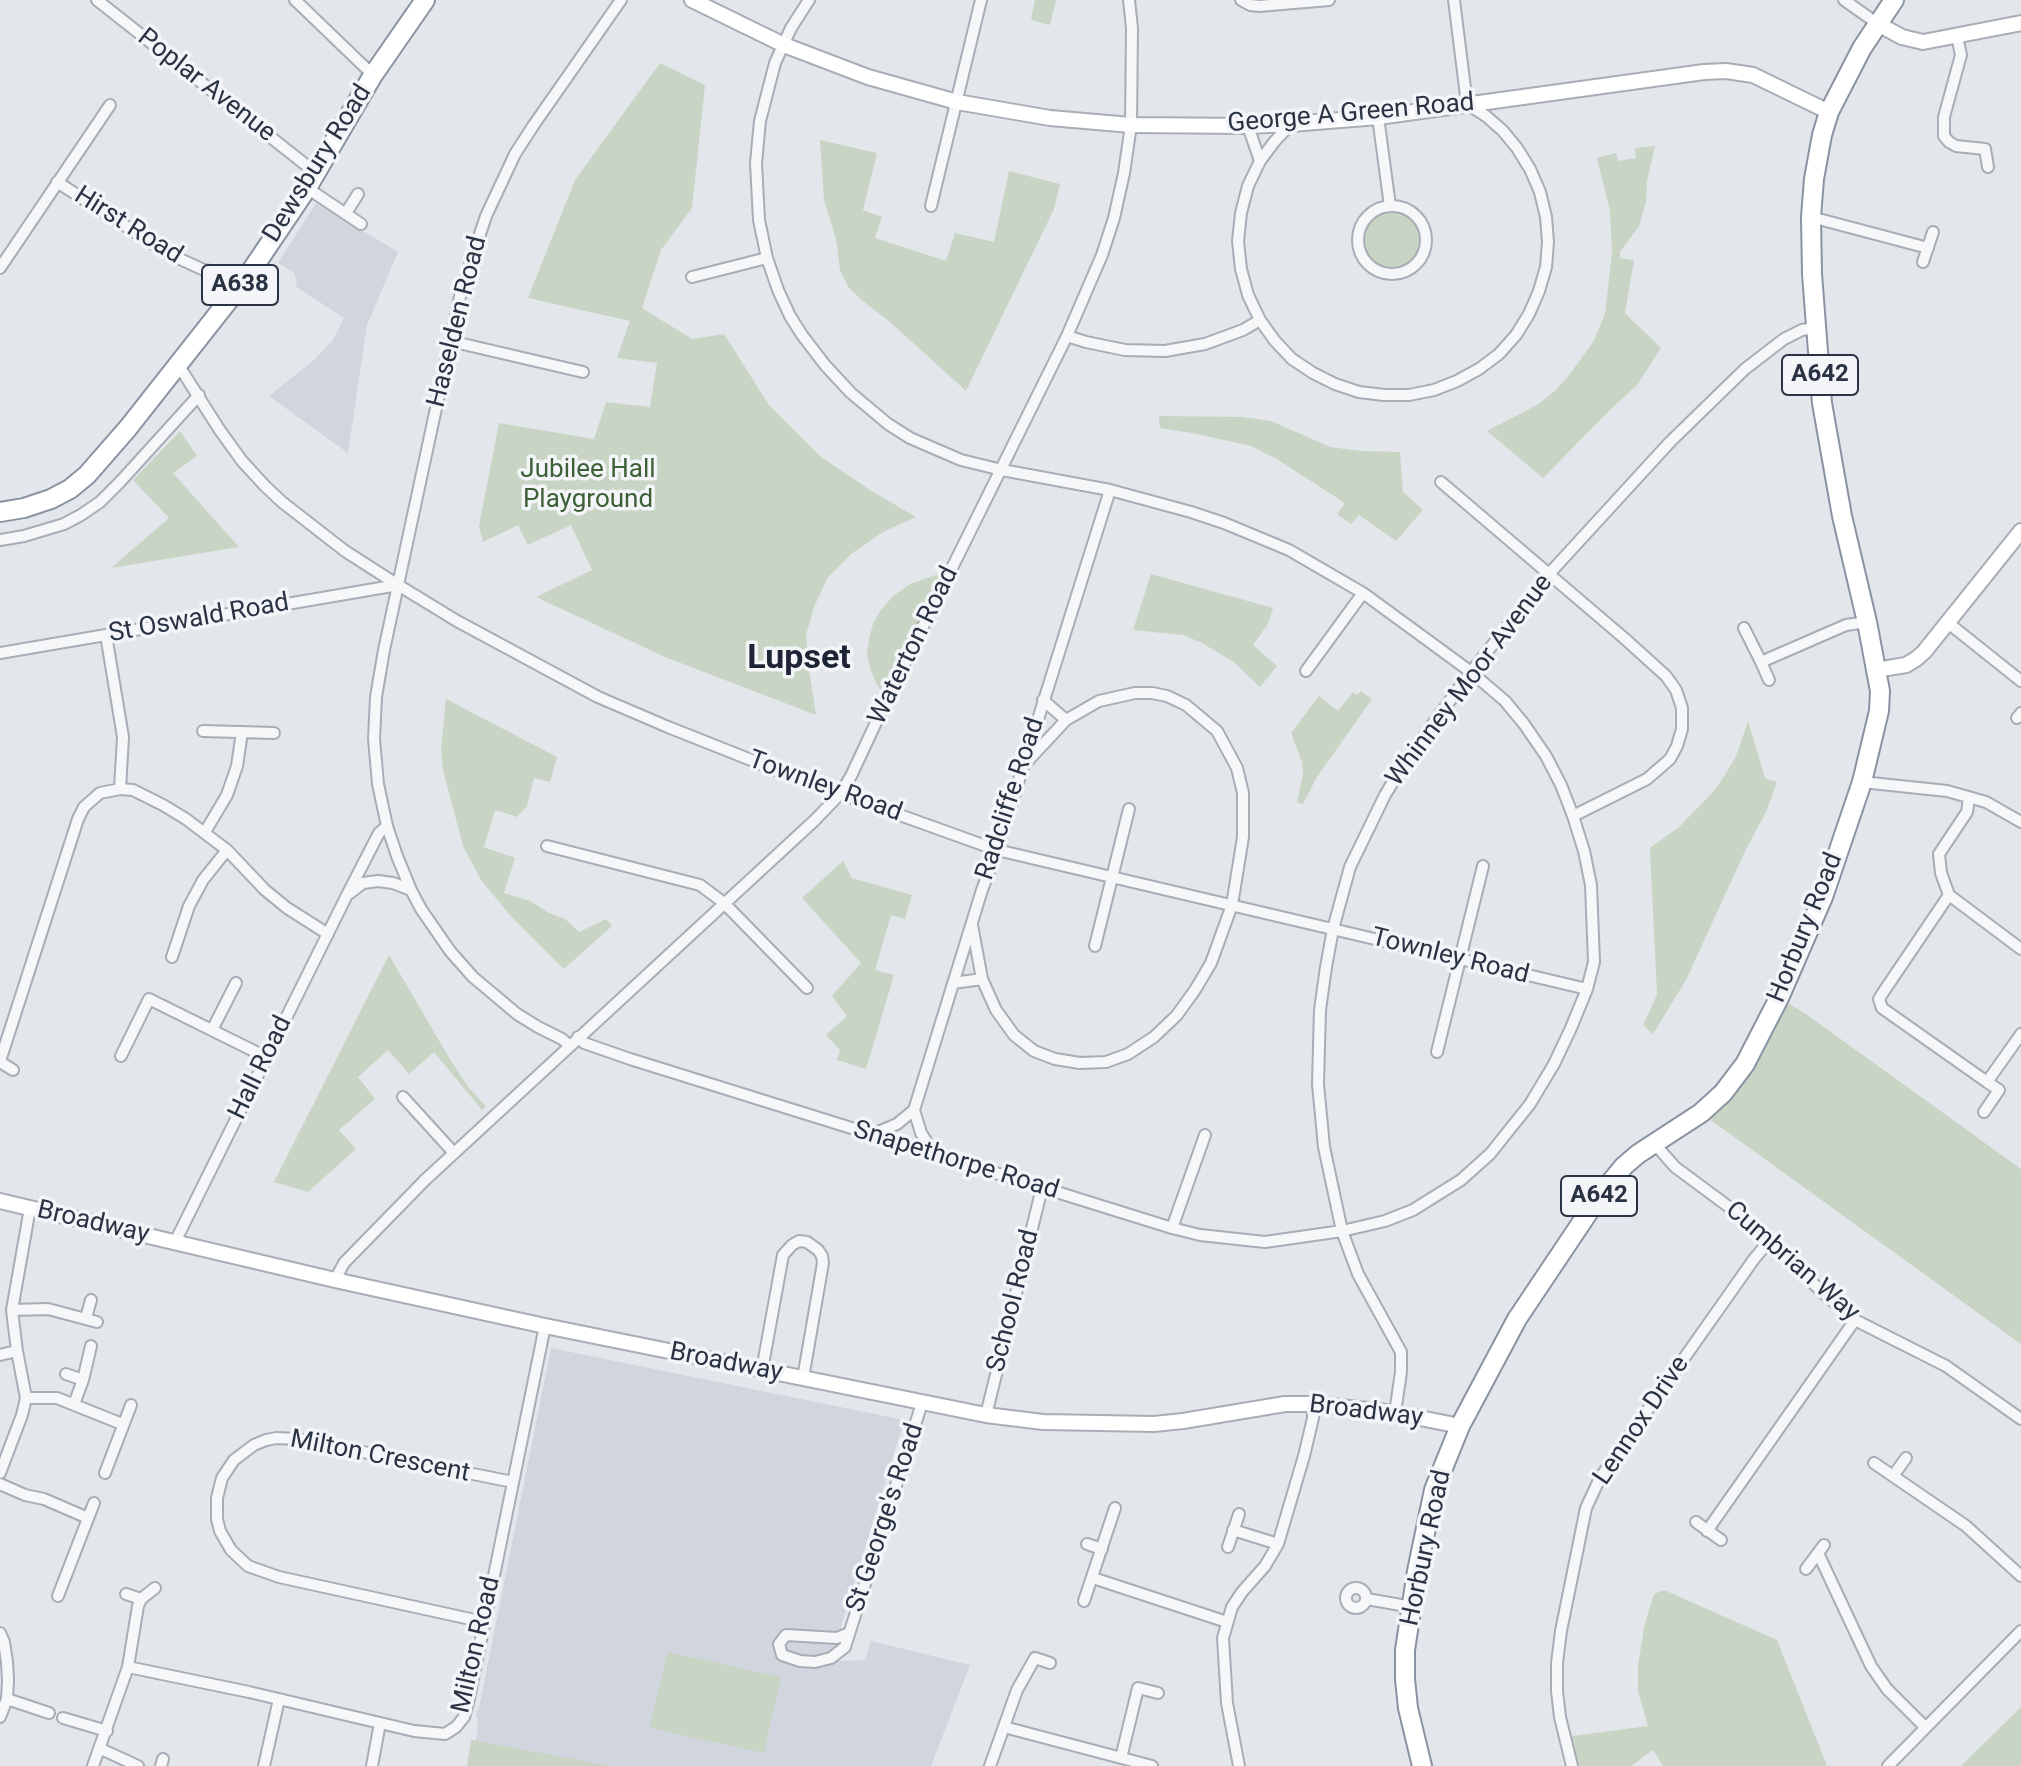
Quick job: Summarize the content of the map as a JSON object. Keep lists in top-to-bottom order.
{
  "streets": {
    "highway": [
      "Dewsbury Road",
      "A638",
      "A642",
      "Horbury Road"
    ],
    "street": [
      "Poplar Avenue",
      "George A Green Road",
      "Hirst Road",
      "Haselden Road",
      "St Oswald Road",
      "Waterton Road",
      "Whinney Moor Avenue",
      "Townley Road",
      "Radcliffe Road",
      "Hall Road",
      "Snapethorpe Road",
      "Broadway",
      "Cumbrian Way",
      "School Road",
      "Lennox Drive",
      "Milton Crescent",
      "St George's Road",
      "Milton Road"
    ]
  },
  "crossings": [
    ["Poplar Avenue", "Dewsbury Road"],
    ["George A Green Road", "Waterton Road"],
    ["George A Green Road", "Horbury Road"],
    ["George A Green Road", "Snapethorpe Road"],
    ["Dewsbury Road", "Hirst Road"],
    ["Dewsbury Road", "Townley Road"],
    ["Haselden Road", "St Oswald Road"],
    ["Haselden Road", "Waterton Road"],
    ["Haselden Road", "Townley Road"],
    ["Haselden Road", "Hall Road"],
    ["St Oswald Road", "Townley Road"],
    ["Waterton Road", "Townley Road"],
    ["Waterton Road", "Snapethorpe Road"],
    ["Waterton Road", "Broadway"],
    ["Whinney Moor Avenue", "Townley Road"],
    ["Whinney Moor Avenue", "Horbury Road"],
    ["Whinney Moor Avenue", "Snapethorpe Road"],
    ["Whinney Moor Avenue", "Broadway"],
    ["Townley Road", "Radcliffe Road"],
    ["Townley Road", "Snapethorpe Road"],
    ["Radcliffe Road", "Snapethorpe Road"],
    ["Horbury Road", "Broadway"],
    ["Horbury Road", "Cumbrian Way"],
    ["Hall Road", "Broadway"],
    ["Snapethorpe Road", "School Road"],
    ["Broadway", "School Road"],
    ["Broadway", "St George's Road"],
    ["Broadway", "Milton Road"],
    ["Cumbrian Way", "Lennox Drive"],
    ["Milton Crescent", "Milton Road"]
  ],
  "districts": ["Lupset"],
  "parks": ["Jubilee Hall Playground"]
}
